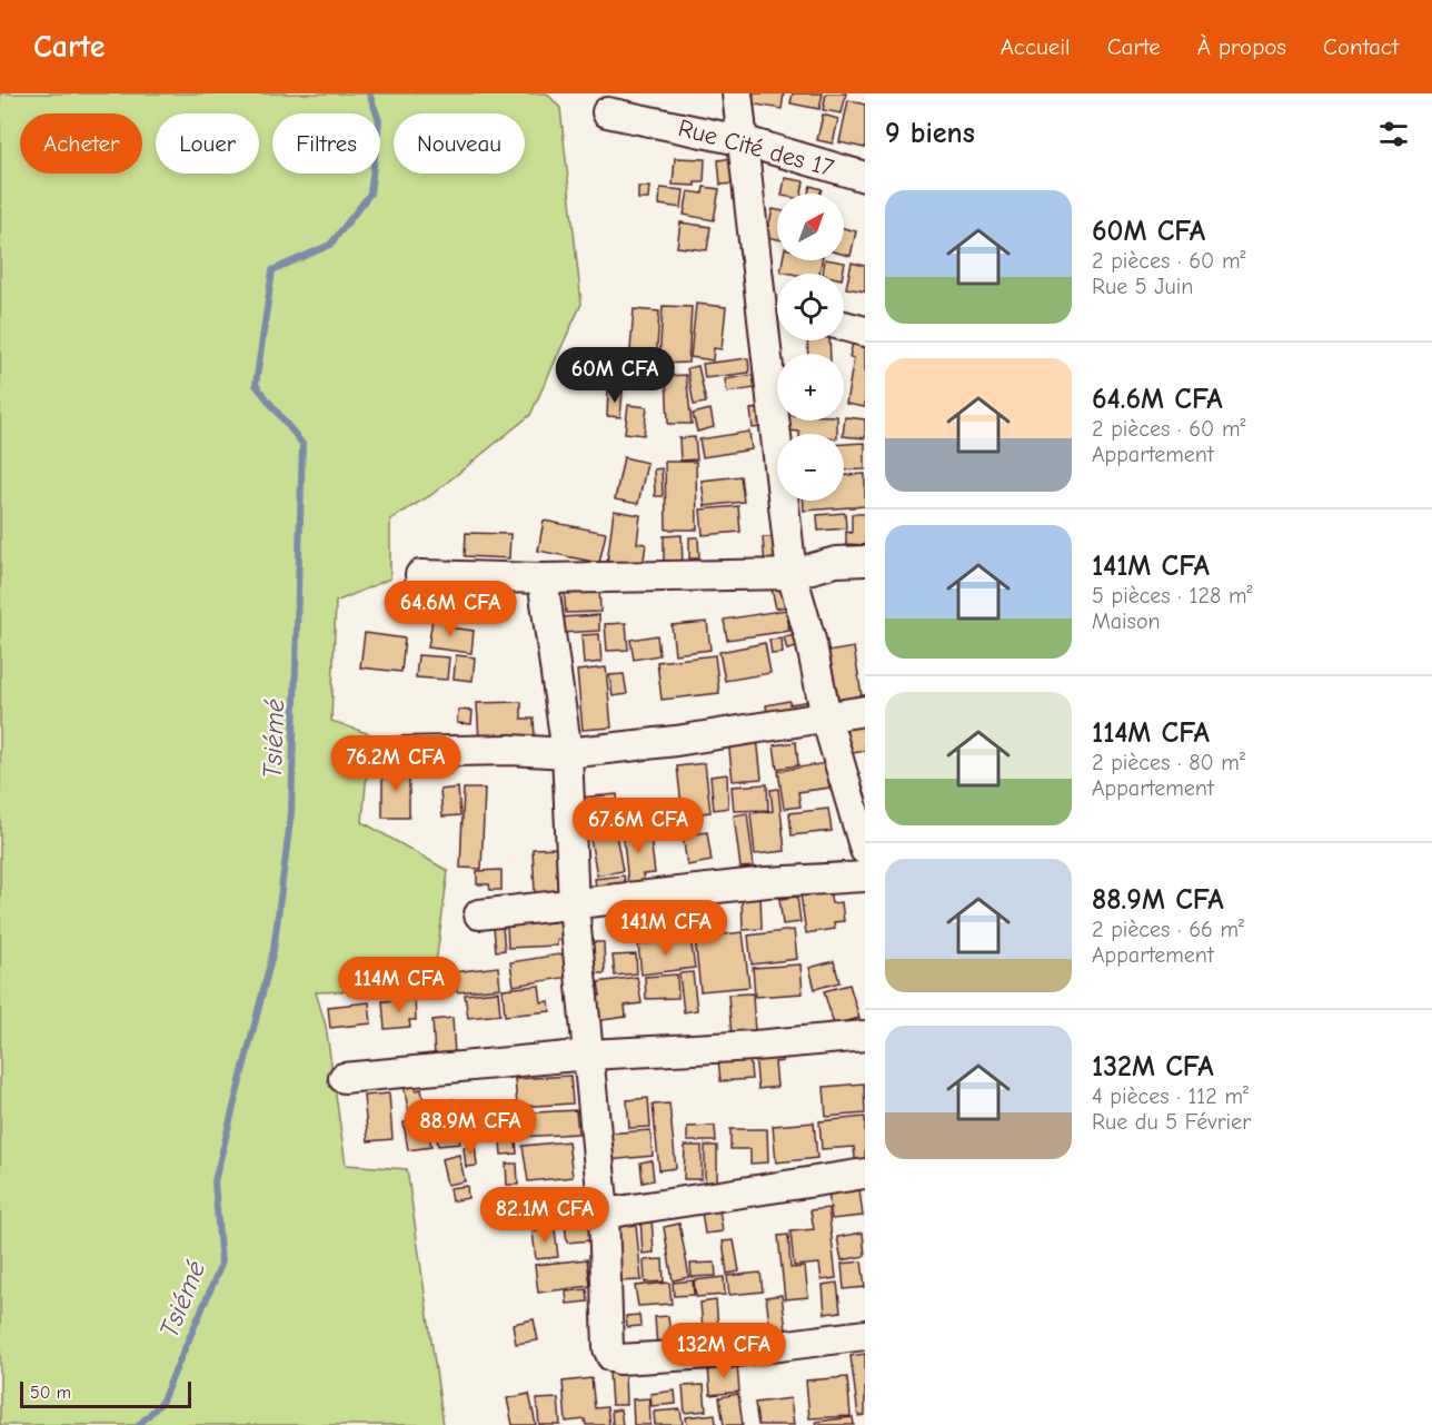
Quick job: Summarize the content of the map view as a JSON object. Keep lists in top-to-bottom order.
{
  "streets": {
    "street": ["Rue Cité des 17"]
  },
  "water": ["Tsiémé"],
  "scale_bar": "50 m",
  "north": "top right",
  "page": {
    "header": "Carte",
    "nav": [
      "Accueil",
      "Carte",
      "À propos",
      "Contact"
    ],
    "heading": "9 biens",
    "chip": [
      "Acheter",
      "Louer",
      "Filtres",
      "Nouveau"
    ],
    "list": [
      {
        "name": "60M CFA",
        "note": "2 pièces · 60 m² · Rue 5 Juin"
      },
      {
        "name": "64.6M CFA",
        "note": "2 pièces · 60 m² · Appartement"
      },
      {
        "name": "141M CFA",
        "note": "5 pièces · 128 m² · Maison"
      },
      {
        "name": "114M CFA",
        "note": "2 pièces · 80 m² · Appartement"
      },
      {
        "name": "88.9M CFA",
        "note": "2 pièces · 66 m² · Appartement"
      },
      {
        "name": "132M CFA",
        "note": "4 pièces · 112 m² · Rue du 5 Février"
      }
    ],
    "map_buttons": ["+", "−"],
    "price": [
      "60M CFA",
      "64.6M CFA",
      "76.2M CFA",
      "67.6M CFA",
      "141M CFA",
      "114M CFA",
      "88.9M CFA",
      "82.1M CFA",
      "132M CFA"
    ],
    "scale": "50 m"
  }
}
